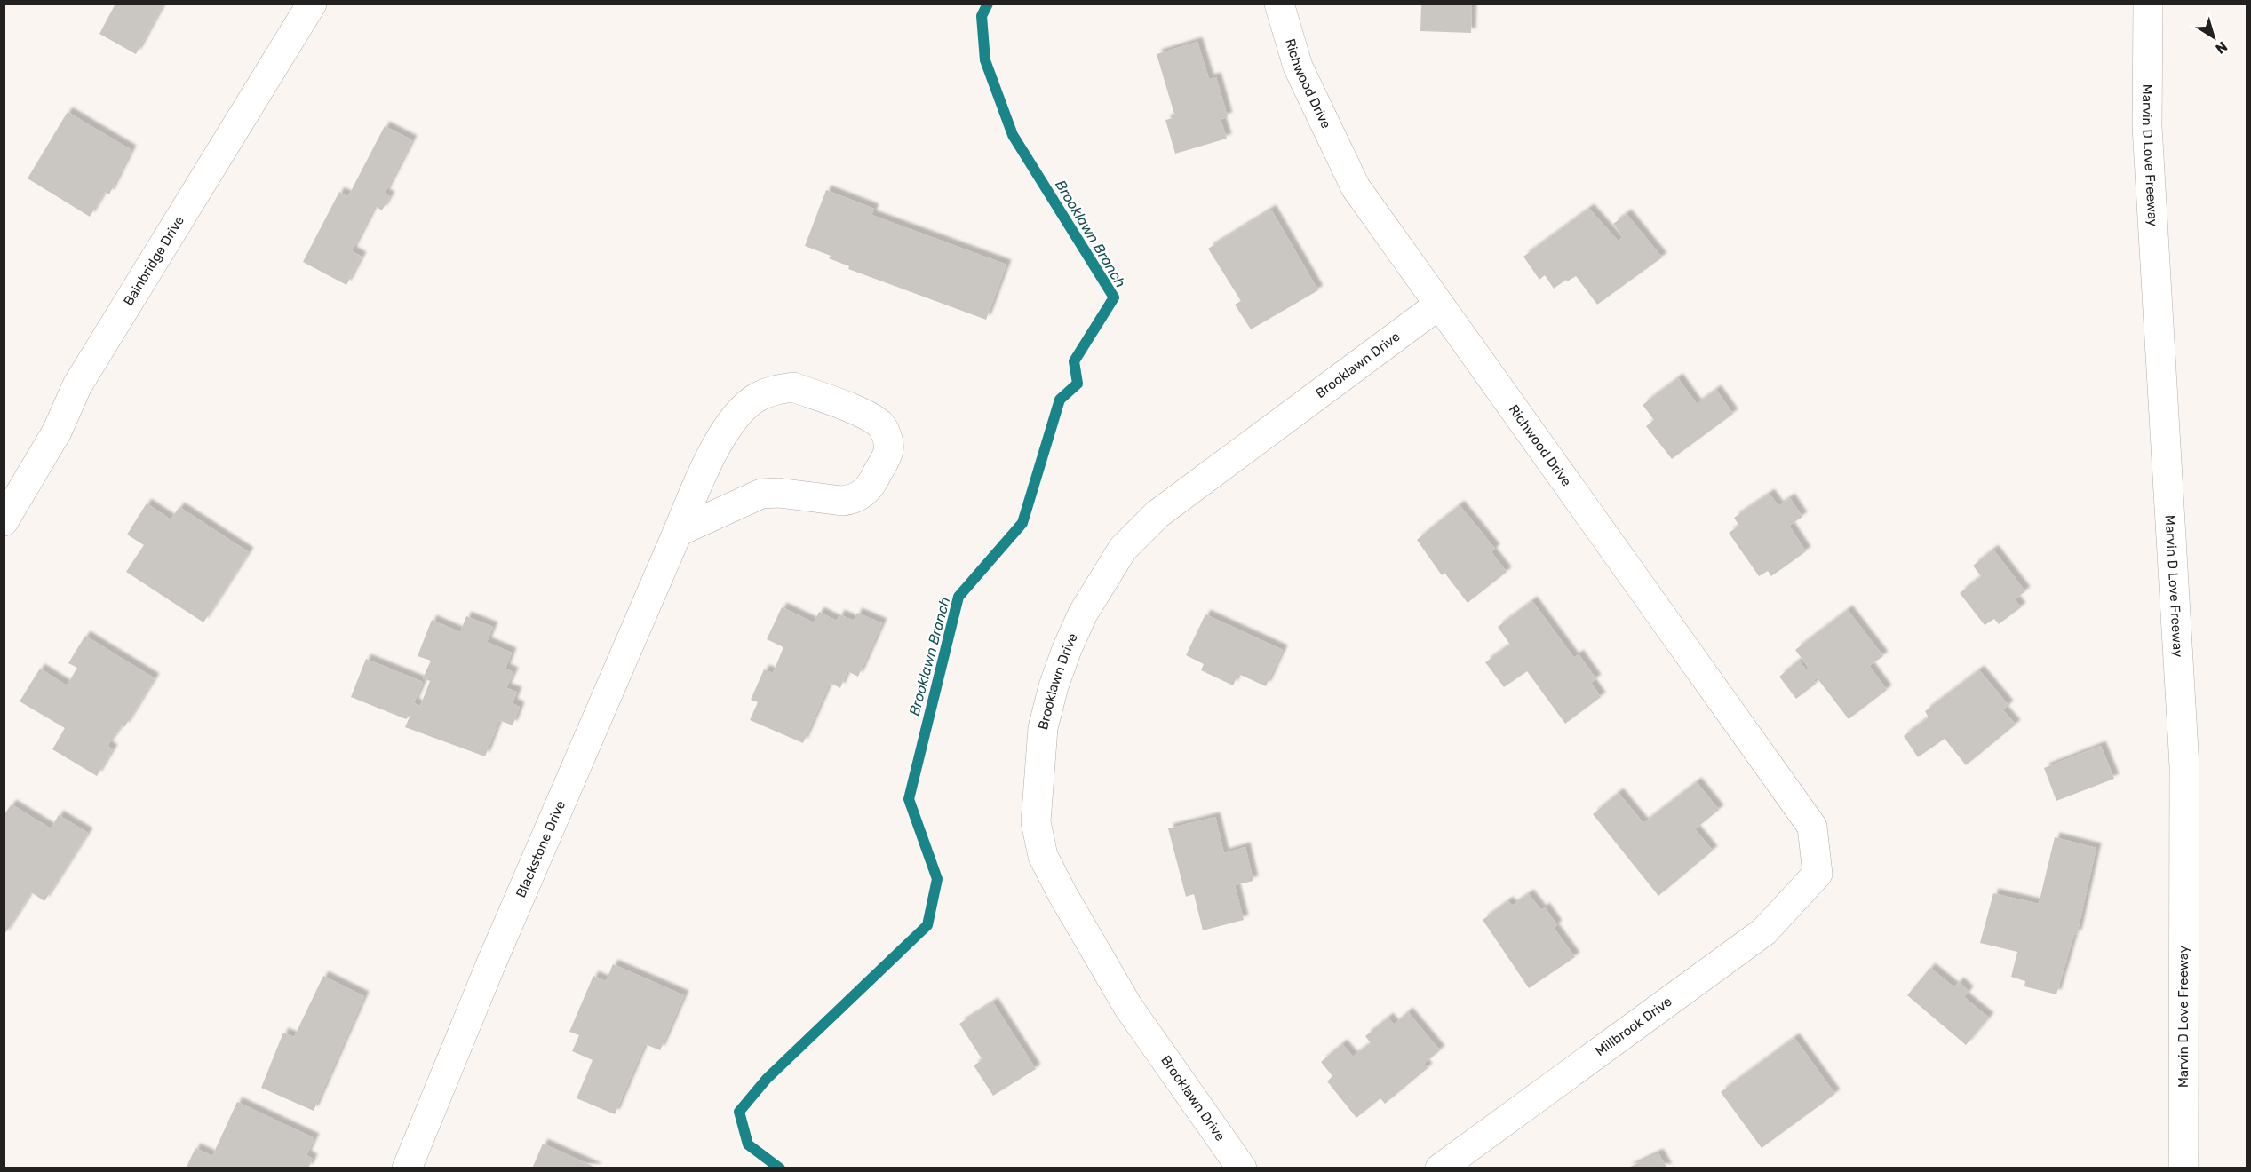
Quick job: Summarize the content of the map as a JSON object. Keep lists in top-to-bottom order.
{
  "streets": {
    "street": [
      "Richwood Drive",
      "Marvin D Love Freeway",
      "Bainbridge Drive",
      "Brooklawn Drive",
      "Blackstone Drive",
      "Millbrook Drive"
    ]
  },
  "crossings": [
    ["Richwood Drive", "Brooklawn Drive"],
    ["Richwood Drive", "Millbrook Drive"]
  ],
  "water": ["Brooklawn Branch"],
  "north": "bottom right"
}
